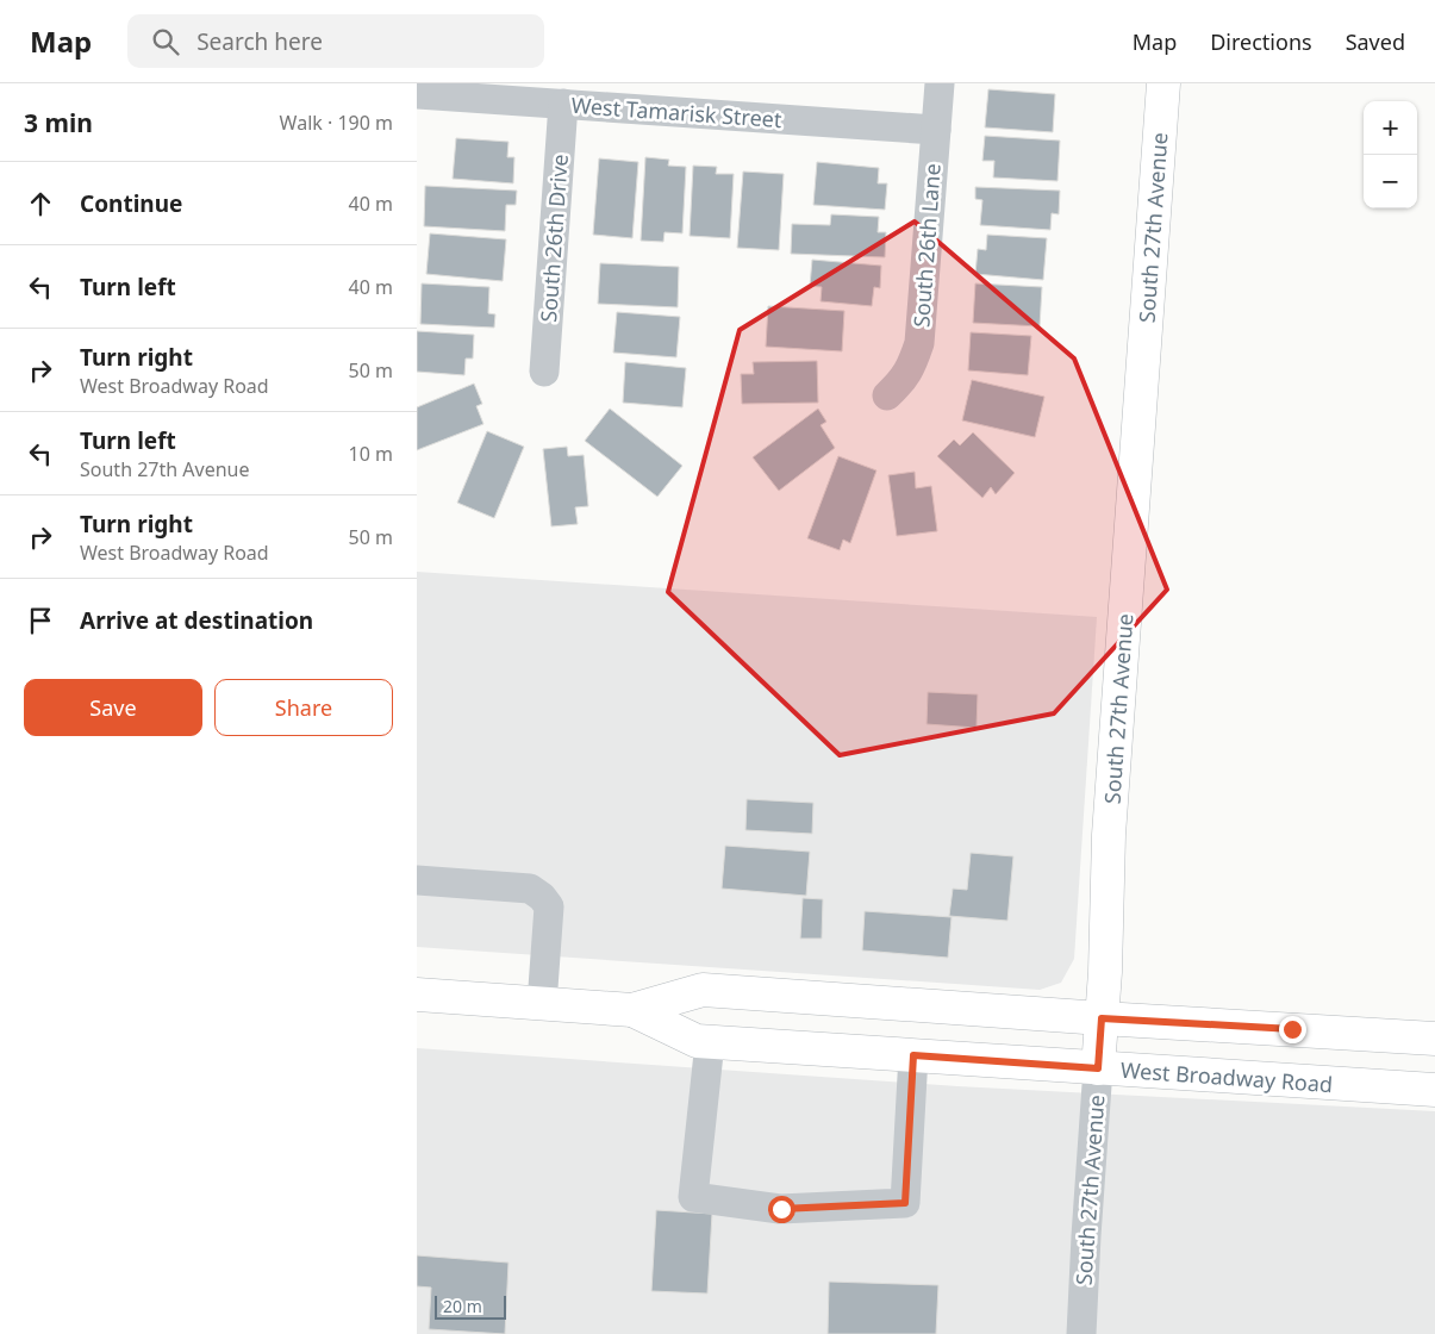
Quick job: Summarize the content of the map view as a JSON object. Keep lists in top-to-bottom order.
{
  "streets": {
    "main road": ["South 27th Avenue", "West Broadway Road"],
    "street": ["West Tamarisk Street", "South 26th Drive", "South 26th Lane"]
  },
  "crossings": [
    ["West Tamarisk Street", "South 26th Drive"],
    ["West Tamarisk Street", "South 26th Lane"],
    ["South 27th Avenue", "West Broadway Road"]
  ],
  "scale_bar": "20 m",
  "page": {
    "header": "Map",
    "search": "Search here",
    "nav": ["Map", "Directions", "Saved"],
    "heading": ["3 min", "Walk · 190 m"],
    "map_buttons": ["+", "−"],
    "list": [
      ["Continue", "40 m"],
      ["Turn left", "40 m"],
      ["Turn right", "West Broadway Road", "50 m"],
      ["Turn left", "South 27th Avenue", "10 m"],
      ["Turn right", "West Broadway Road", "50 m"],
      "Arrive at destination"
    ],
    "buttons": ["Save", "Share"],
    "scale": "20 m"
  }
}
